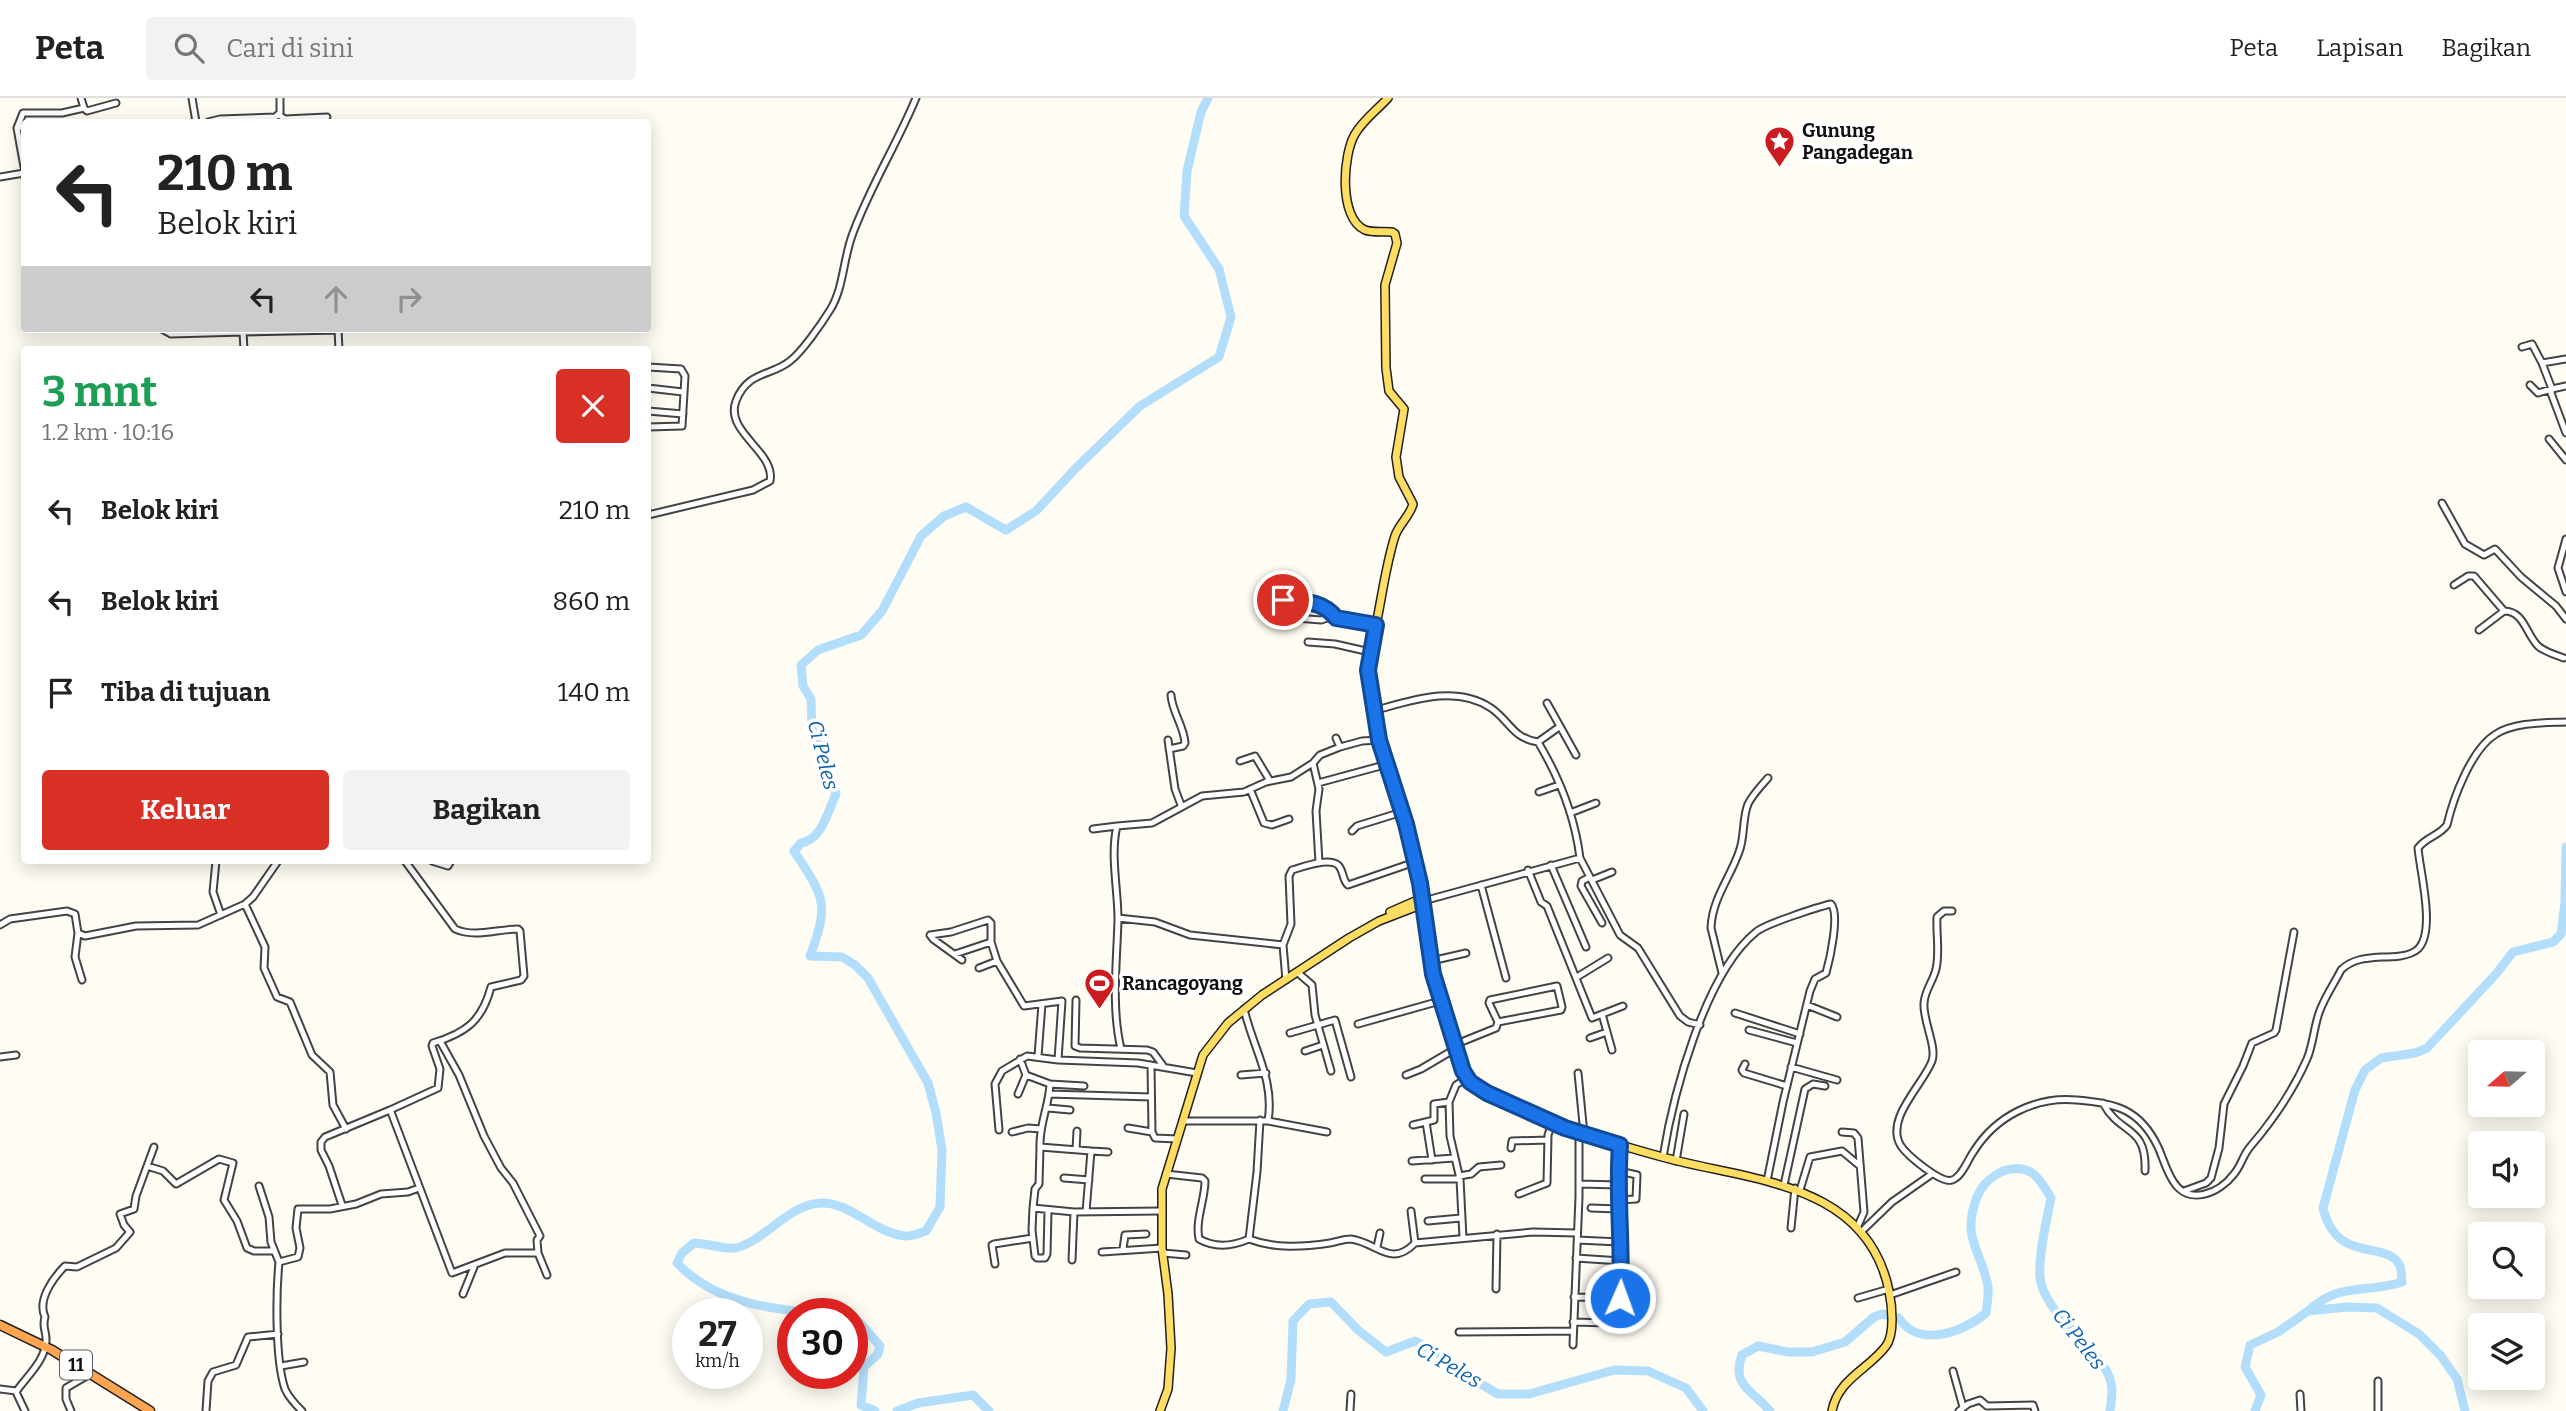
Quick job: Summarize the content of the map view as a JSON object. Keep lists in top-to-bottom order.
{
  "streets": {
    "highway": ["11"]
  },
  "water": ["Ci Peles"],
  "places": {
    "place": ["Gunung Pangadegan"],
    "sports": ["Rancagoyang"]
  },
  "north": "left",
  "page": {
    "header": "Peta",
    "search": "Cari di sini",
    "nav": ["Peta", "Lapisan", "Bagikan"],
    "turn": ["210 m", "Belok kiri"],
    "heading": ["3 mnt", "1.2 km · 10:16"],
    "list": [
      {
        "name": "Belok kiri",
        "value": "210 m"
      },
      {
        "name": "Belok kiri",
        "value": "860 m"
      },
      {
        "name": "Tiba di tujuan",
        "value": "140 m"
      }
    ],
    "buttons": ["Keluar", "Bagikan"],
    "speed": "27 km/h",
    "limit": "30"
  }
}
